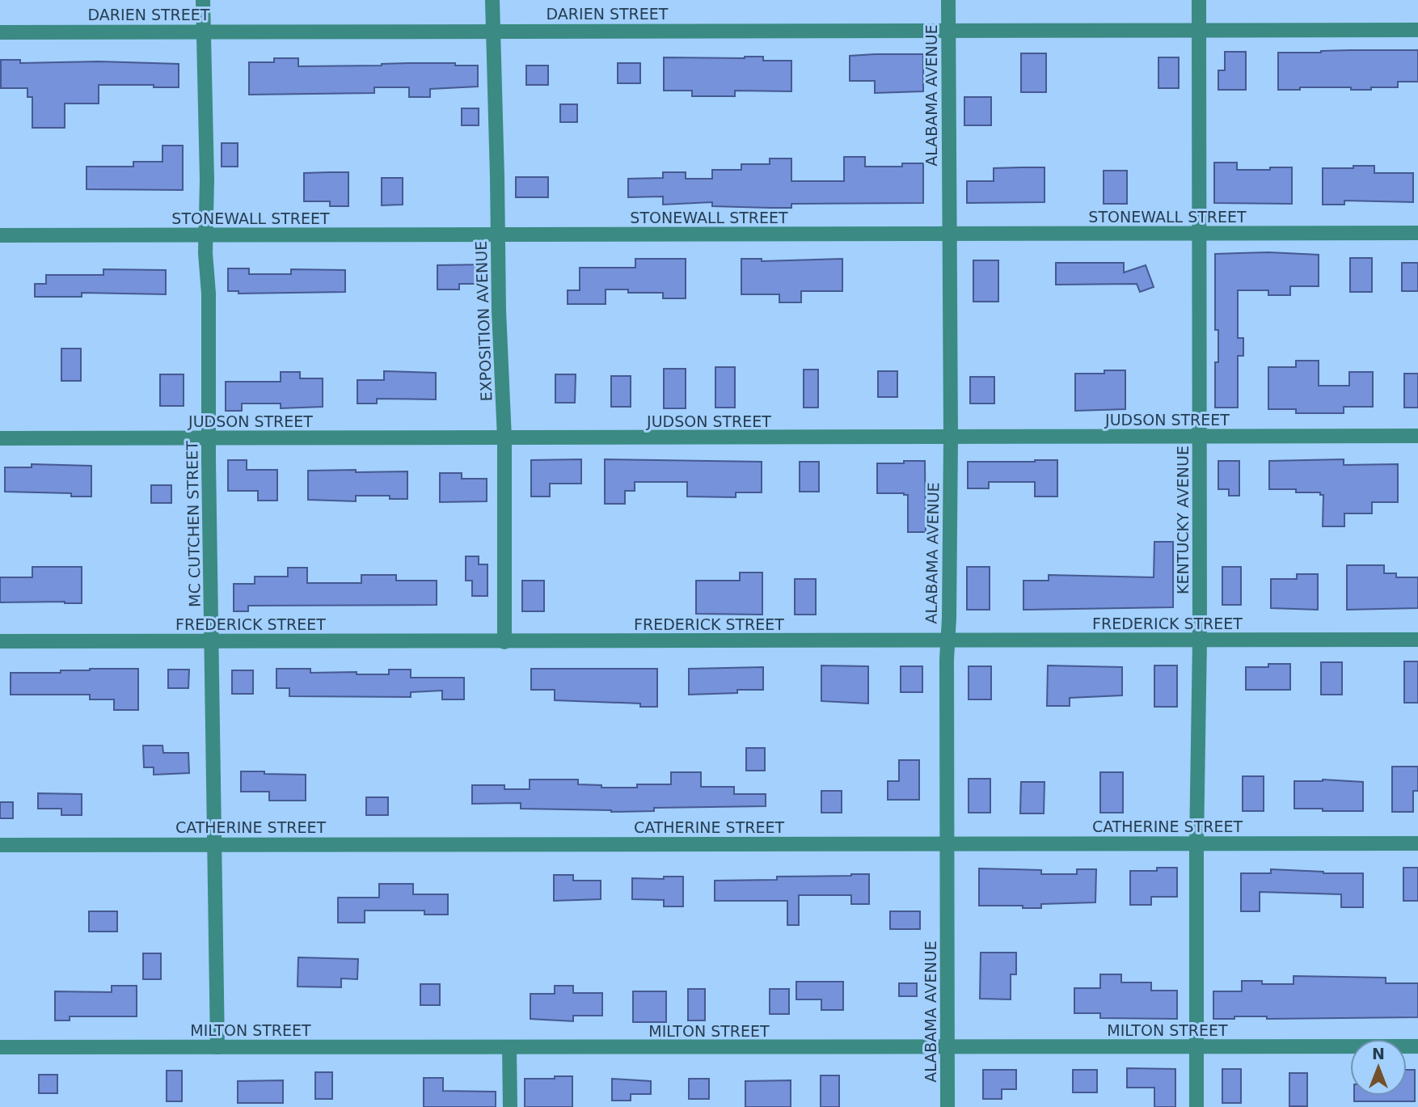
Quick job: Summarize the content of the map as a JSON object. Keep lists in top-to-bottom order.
{
  "streets": {
    "street": [
      "DARIEN STREET",
      "ALABAMA AVENUE",
      "STONEWALL STREET",
      "EXPOSITION AVENUE",
      "JUDSON STREET",
      "KENTUCKY AVENUE",
      "MC CUTCHEN STREET",
      "FREDERICK STREET",
      "CATHERINE STREET",
      "MILTON STREET"
    ]
  },
  "crossings": [
    ["DARIEN STREET", "ALABAMA AVENUE"],
    ["DARIEN STREET", "EXPOSITION AVENUE"],
    ["DARIEN STREET", "KENTUCKY AVENUE"],
    ["DARIEN STREET", "MC CUTCHEN STREET"],
    ["ALABAMA AVENUE", "STONEWALL STREET"],
    ["ALABAMA AVENUE", "JUDSON STREET"],
    ["ALABAMA AVENUE", "FREDERICK STREET"],
    ["ALABAMA AVENUE", "CATHERINE STREET"],
    ["ALABAMA AVENUE", "MILTON STREET"],
    ["STONEWALL STREET", "EXPOSITION AVENUE"],
    ["STONEWALL STREET", "KENTUCKY AVENUE"],
    ["STONEWALL STREET", "MC CUTCHEN STREET"],
    ["EXPOSITION AVENUE", "JUDSON STREET"],
    ["EXPOSITION AVENUE", "FREDERICK STREET"],
    ["JUDSON STREET", "KENTUCKY AVENUE"],
    ["JUDSON STREET", "MC CUTCHEN STREET"],
    ["KENTUCKY AVENUE", "FREDERICK STREET"],
    ["KENTUCKY AVENUE", "CATHERINE STREET"],
    ["KENTUCKY AVENUE", "MILTON STREET"],
    ["MC CUTCHEN STREET", "FREDERICK STREET"],
    ["MC CUTCHEN STREET", "CATHERINE STREET"],
    ["MC CUTCHEN STREET", "MILTON STREET"]
  ],
  "north": "top"
}
